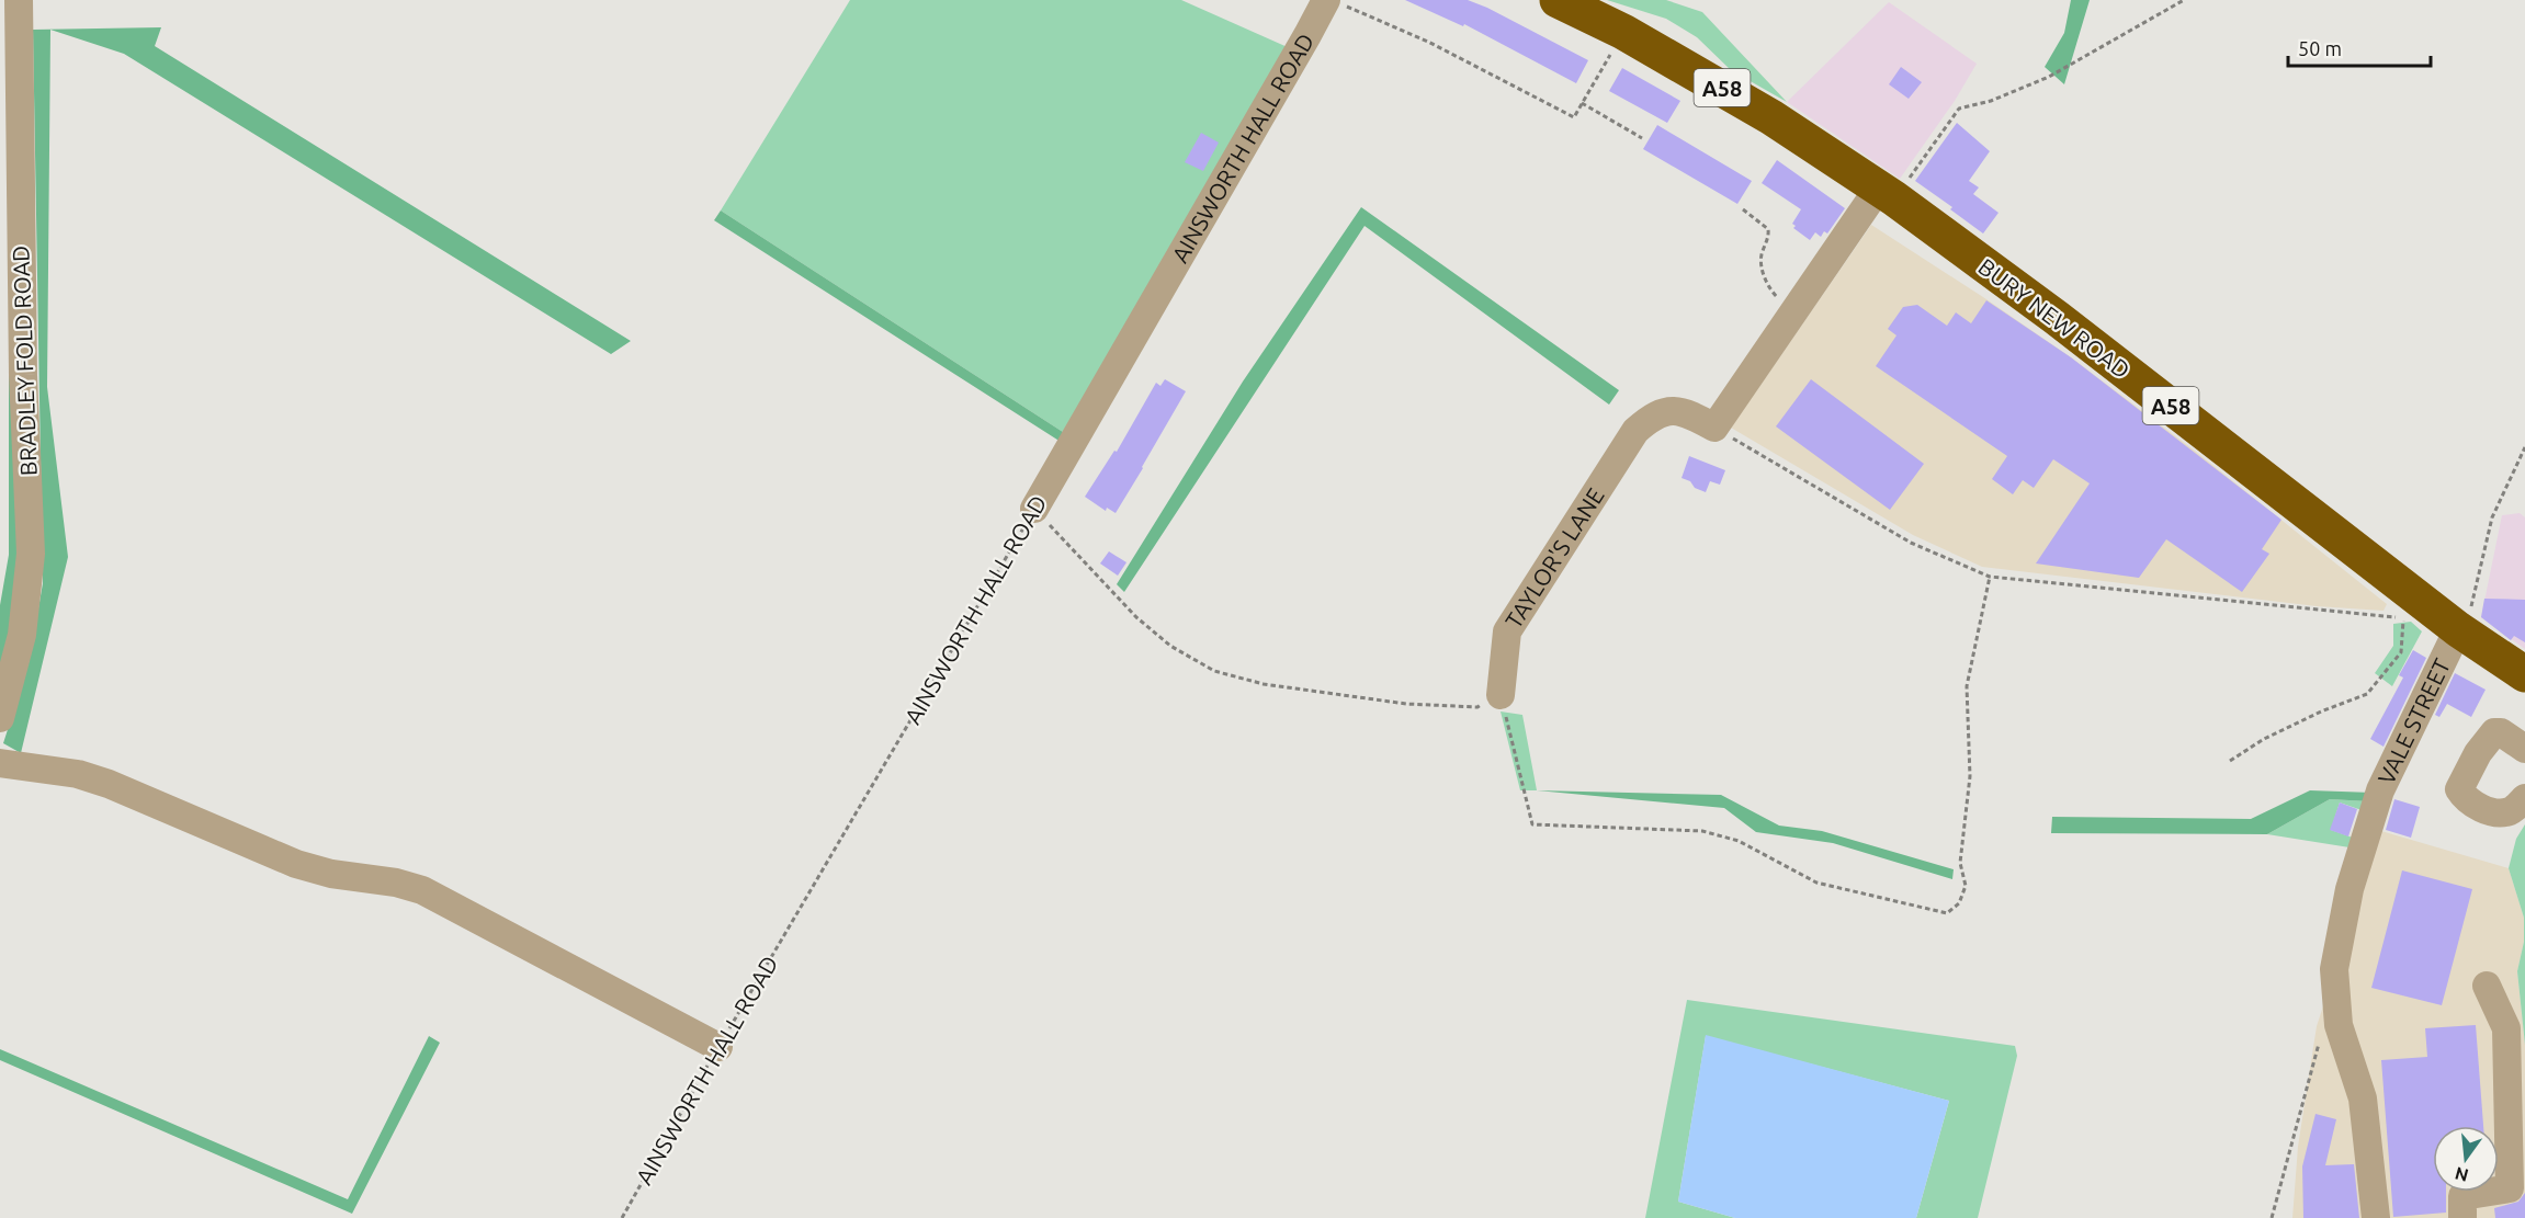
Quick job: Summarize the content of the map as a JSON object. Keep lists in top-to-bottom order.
{
  "streets": {
    "highway": ["A58", "BURY NEW ROAD"],
    "street": [
      "AINSWORTH HALL ROAD",
      "BRADLEY FOLD ROAD",
      "TAYLOR'S LANE",
      "VALE STREET"
    ]
  },
  "crossings": [
    ["BURY NEW ROAD", "VALE STREET"]
  ],
  "scale_bar": "50 m",
  "north": "bottom"
}
